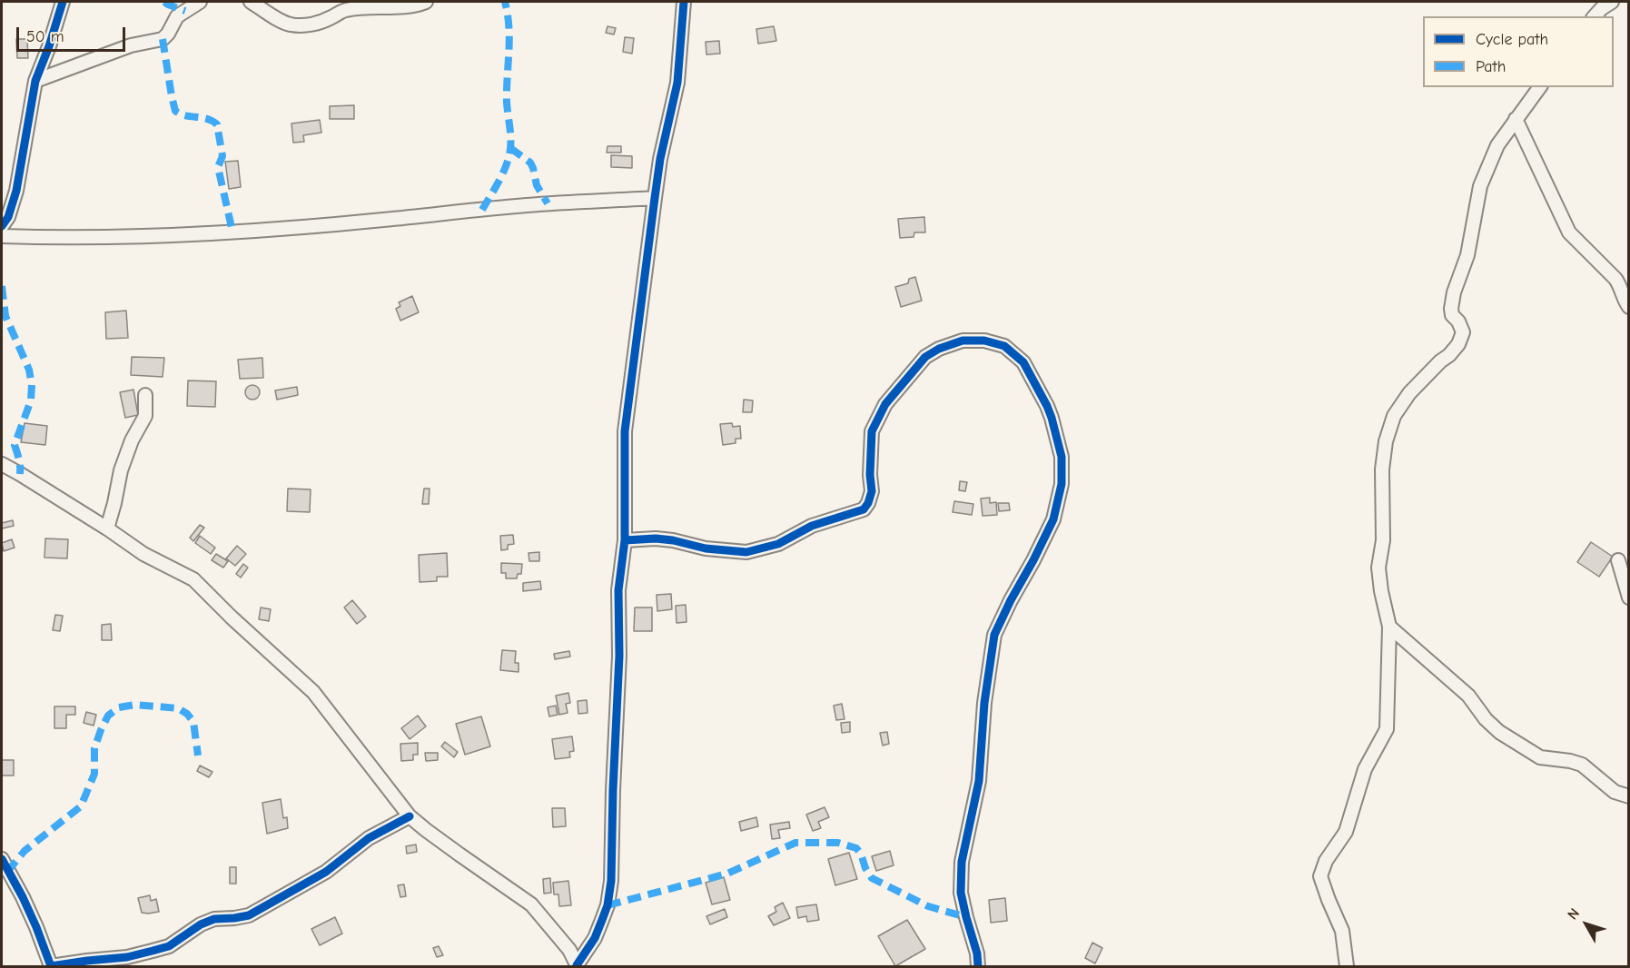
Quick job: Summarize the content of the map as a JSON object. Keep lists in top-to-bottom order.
{
  "legend": ["Cycle path", "Path"],
  "scale_bar": "50 m",
  "north": "top left"
}
